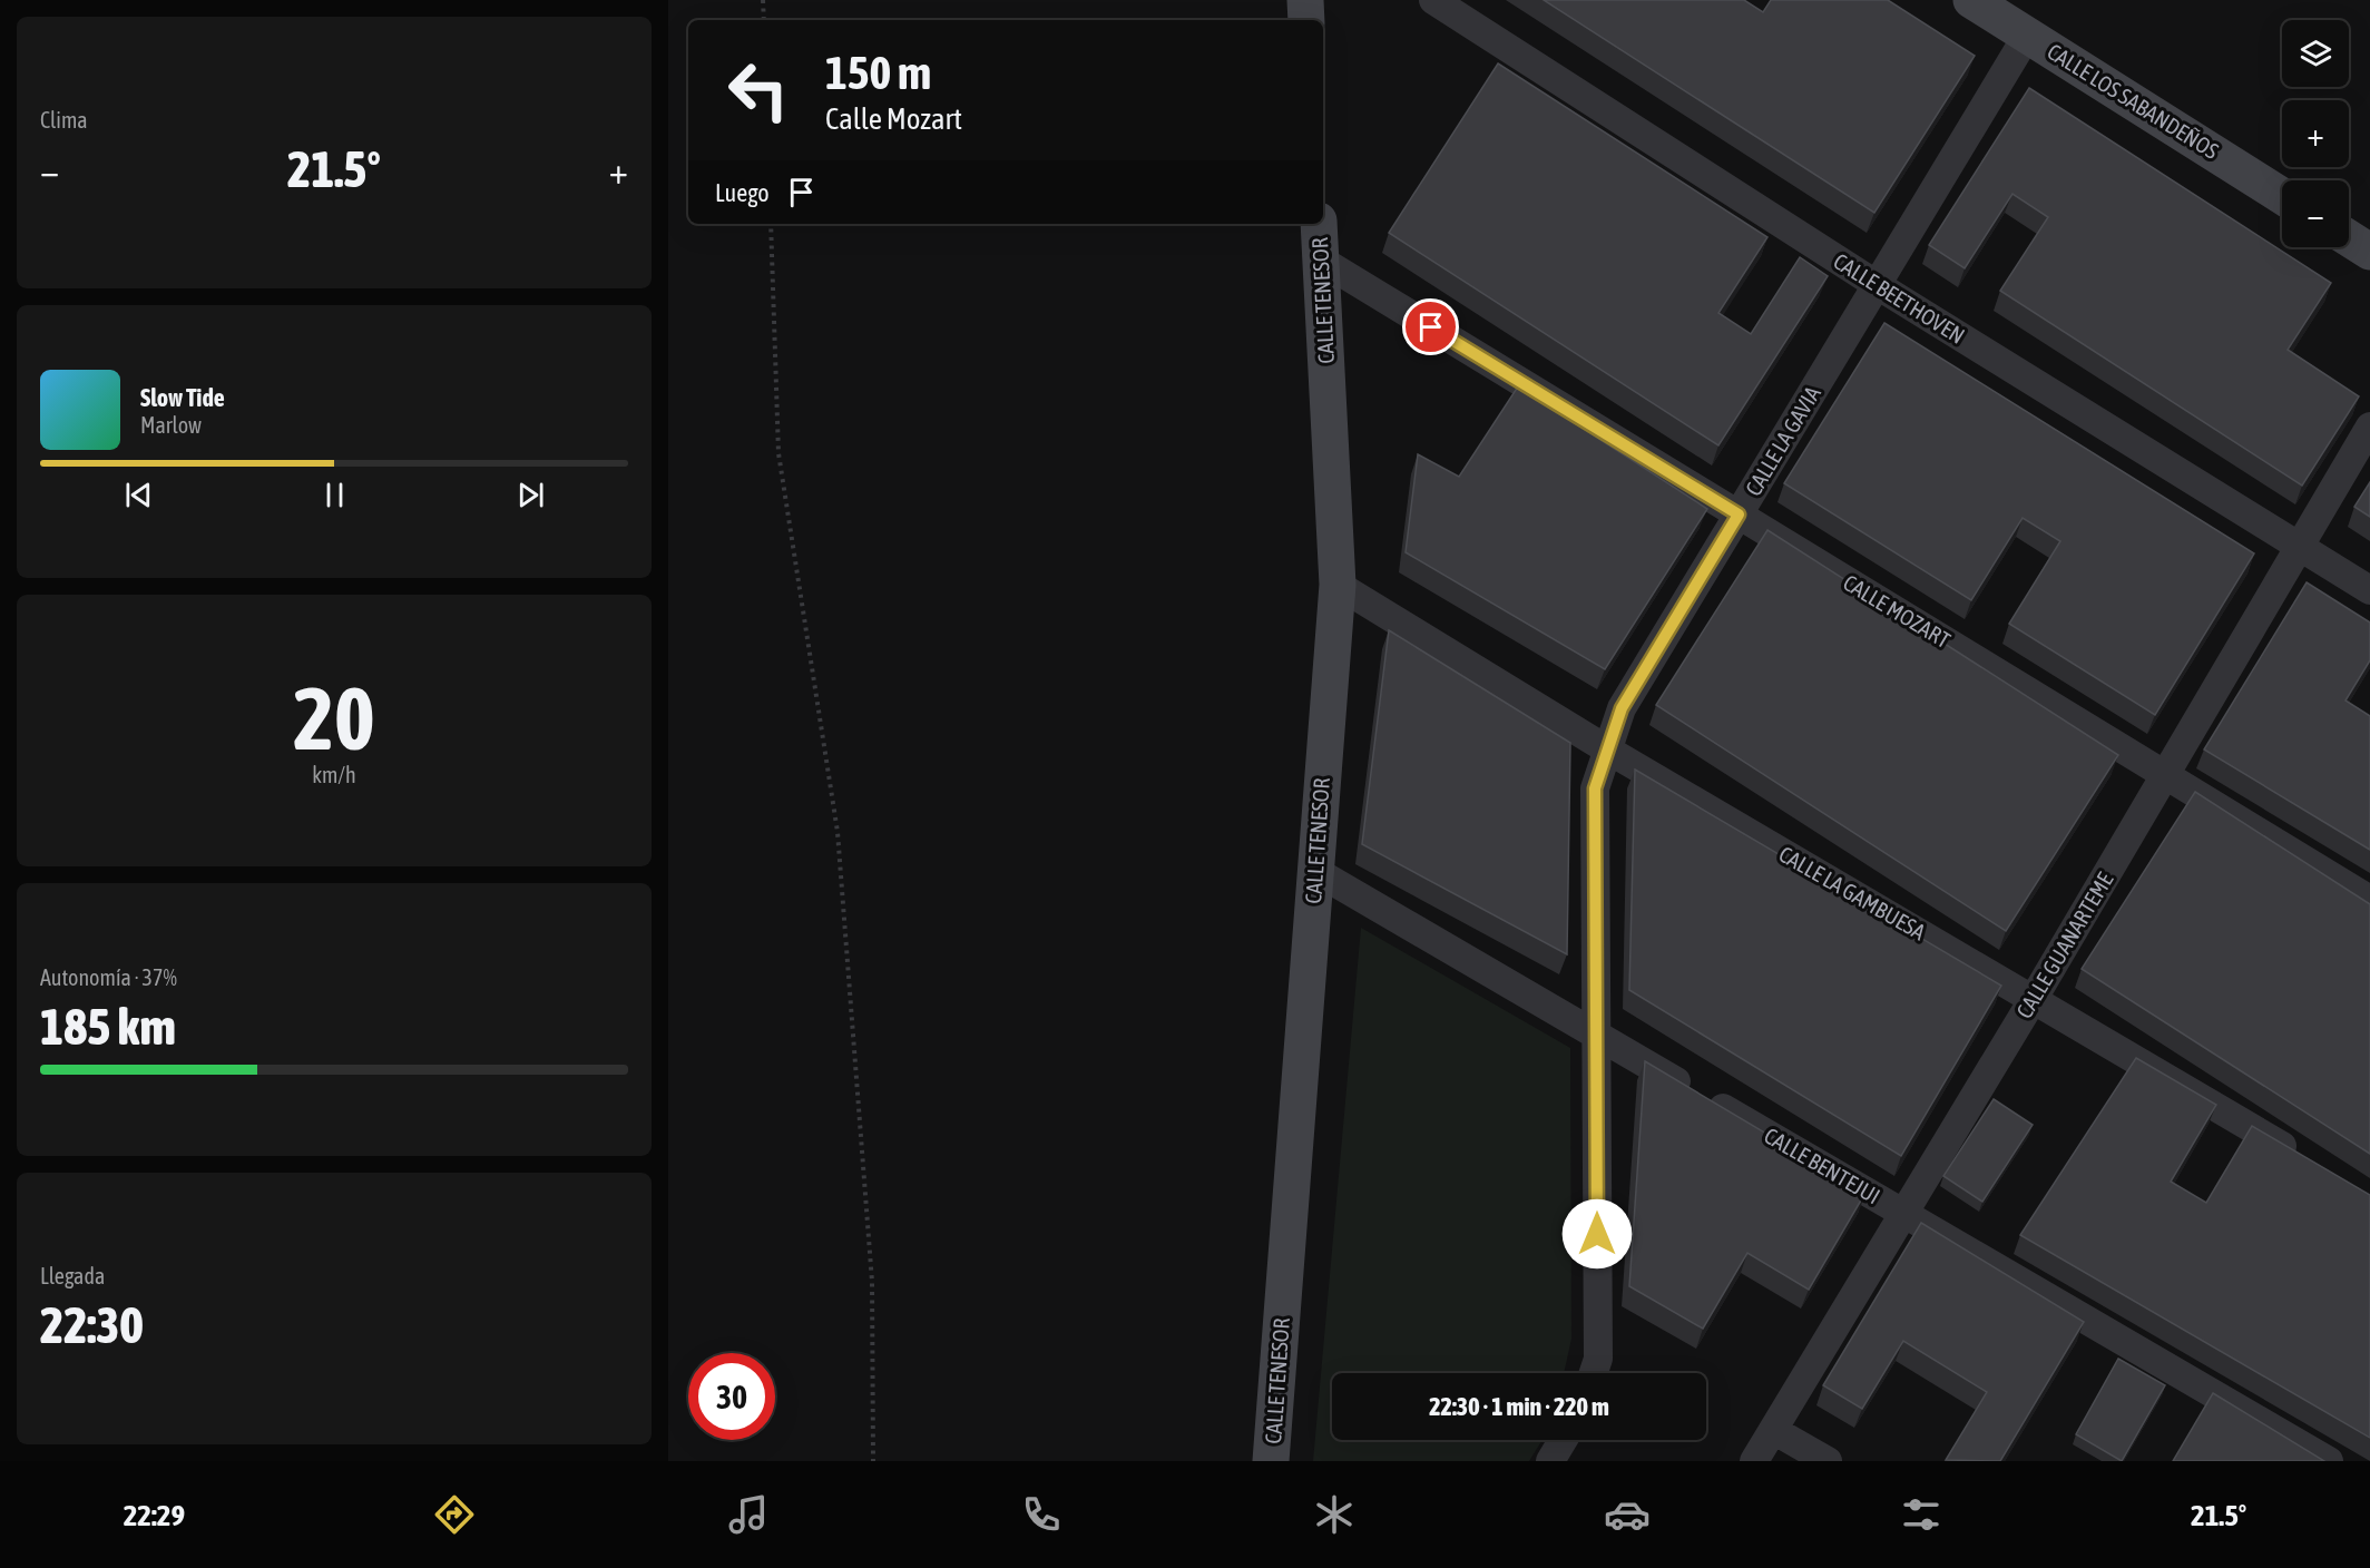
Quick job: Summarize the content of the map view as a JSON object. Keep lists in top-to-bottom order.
{
  "streets": {
    "street": [
      "CALLE LOS SABANDEÑOS",
      "CALLE BEETHOVEN",
      "CALLE TENESOR",
      "CALLE LA GAVIA",
      "CALLE MOZART",
      "CALLE LA GAMBUESA",
      "CALLE GUANARTEME",
      "CALLE BENTEJUI"
    ]
  },
  "crossings": [
    ["CALLE LOS SABANDEÑOS", "CALLE LA GAVIA"],
    ["CALLE BEETHOVEN", "CALLE LA GAVIA"],
    ["CALLE BEETHOVEN", "CALLE GUANARTEME"],
    ["CALLE TENESOR", "CALLE MOZART"],
    ["CALLE TENESOR", "CALLE LA GAMBUESA"],
    ["CALLE TENESOR", "CALLE BENTEJUI"],
    ["CALLE LA GAVIA", "CALLE MOZART"],
    ["CALLE LA GAVIA", "CALLE LA GAMBUESA"],
    ["CALLE LA GAVIA", "CALLE BENTEJUI"],
    ["CALLE MOZART", "CALLE GUANARTEME"],
    ["CALLE LA GAMBUESA", "CALLE GUANARTEME"],
    ["CALLE GUANARTEME", "CALLE BENTEJUI"]
  ],
  "page": {
    "tile": [
      "Clima",
      ["20", "km/h"],
      ["Autonomía · 37%", "185 km"],
      ["Llegada", "22:30"]
    ],
    "map_buttons": ["+", "−"],
    "turn": ["150 m", "Calle Mozart"],
    "heat": ["−", "21.5°", "+"],
    "then": "Luego",
    "song": ["Slow Tide", "Marlow"],
    "limit": "30",
    "trip": "22:30 · 1 min · 220 m",
    "tabs": ["22:29", "21.5°"]
  }
}
